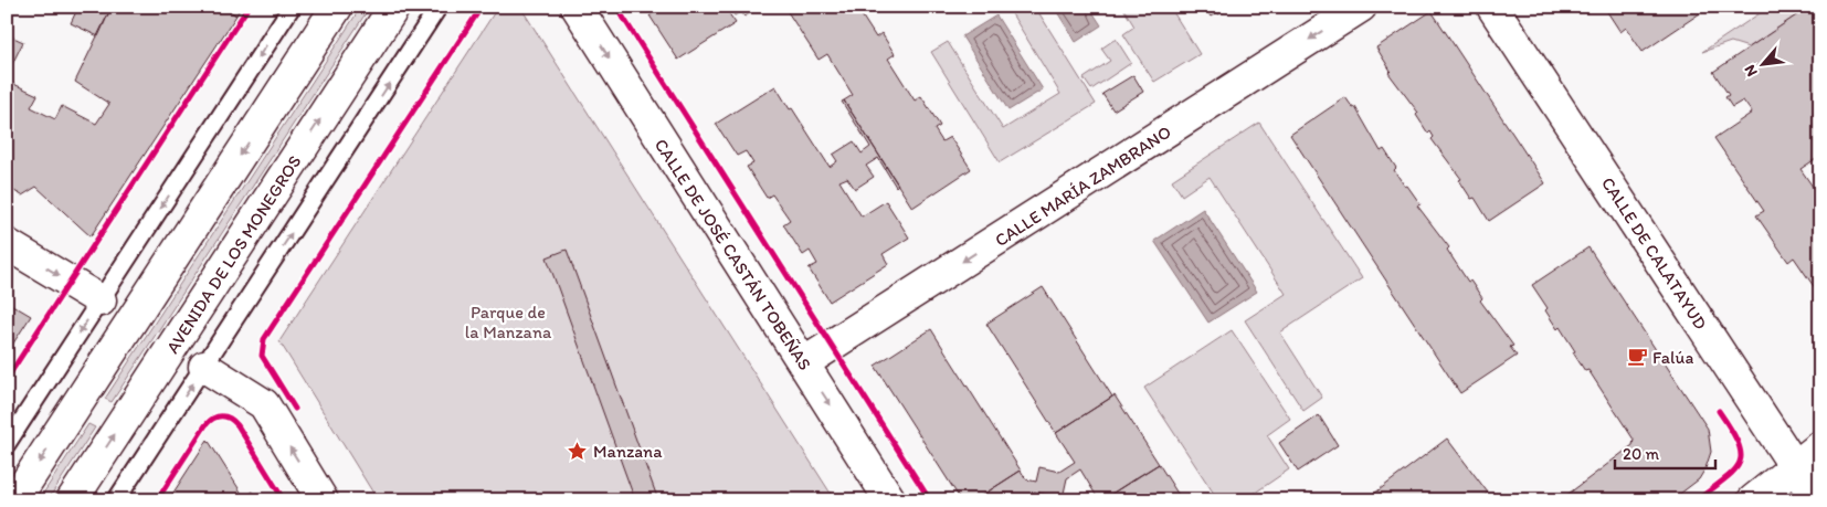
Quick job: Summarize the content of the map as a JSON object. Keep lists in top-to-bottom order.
{
  "streets": {
    "street": [
      "CALLE MARÍA ZAMBRANO",
      "CALLE DE CALATAYUD",
      "AVENIDA DE LOS MONEGROS",
      "CALLE DE JOSÉ CASTÁN TOBEÑAS"
    ]
  },
  "crossings": [
    ["CALLE MARÍA ZAMBRANO", "CALLE DE JOSÉ CASTÁN TOBEÑAS"]
  ],
  "one_way": ["CALLE MARÍA ZAMBRANO", "CALLE DE JOSÉ CASTÁN TOBEÑAS"],
  "parks": ["Parque de la Manzana"],
  "places": {
    "cafe": ["Falúa"],
    "place": ["Manzana"]
  },
  "scale_bar": "20 m",
  "north": "bottom left"
}
